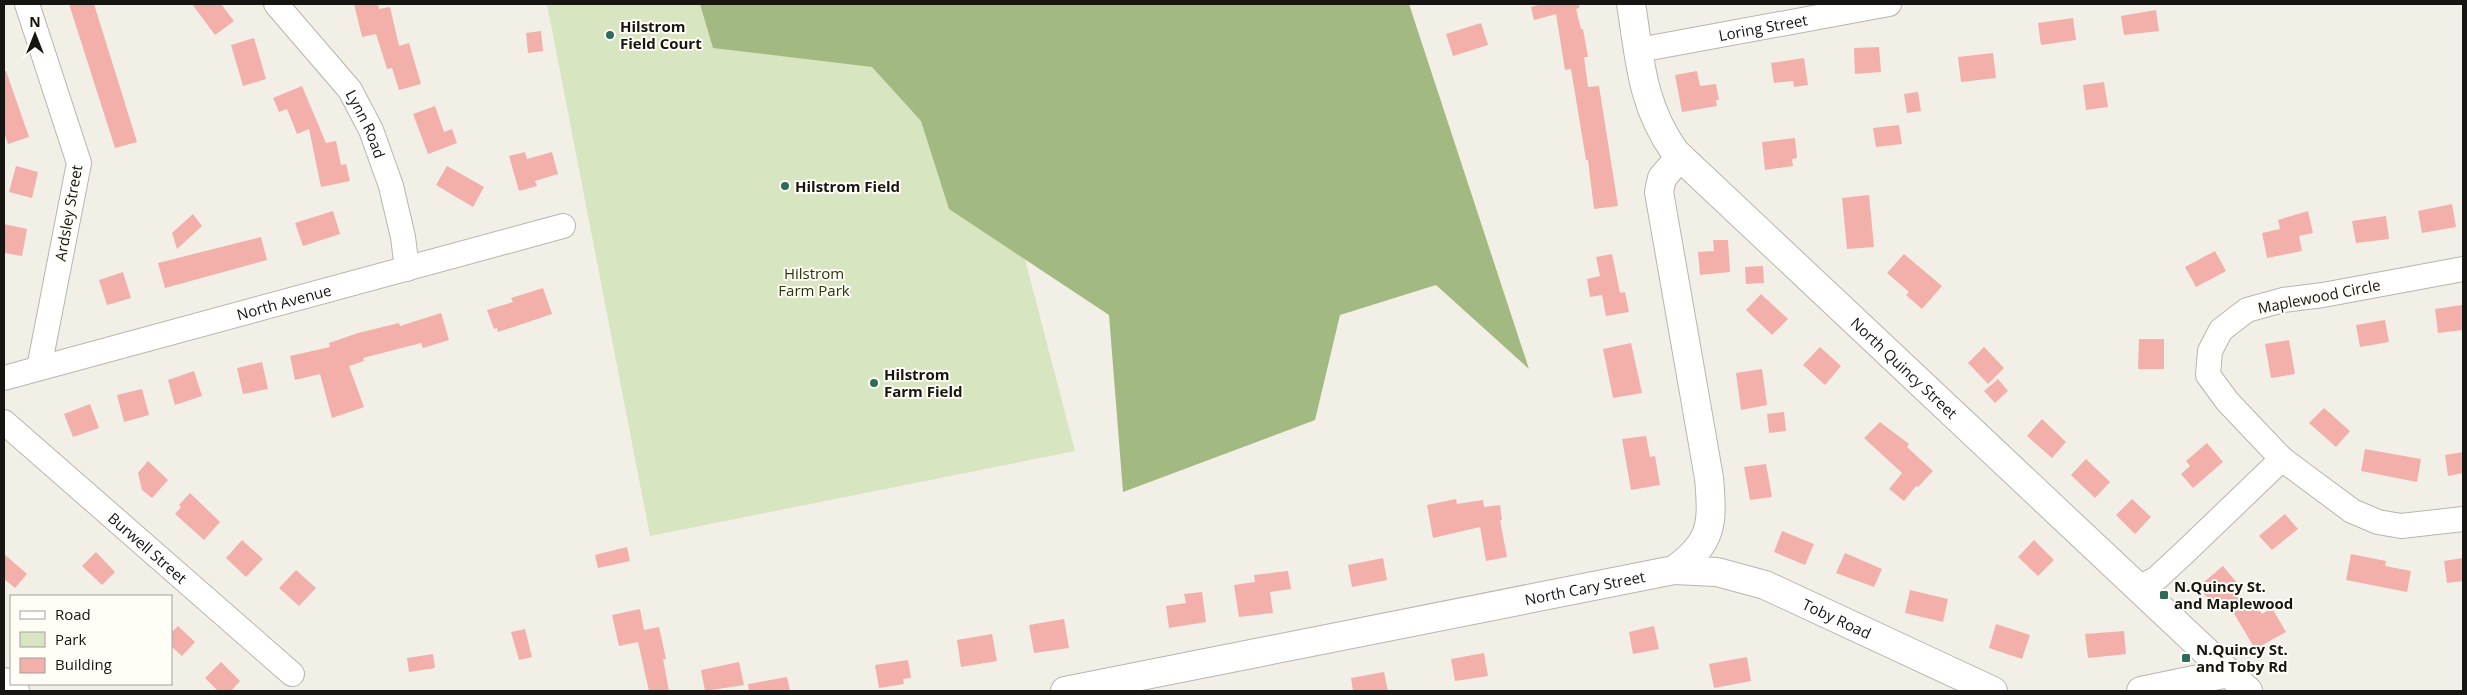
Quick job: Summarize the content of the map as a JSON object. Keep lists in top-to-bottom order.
{
  "streets": {
    "main road": ["North Quincy Street", "North Cary Street", "Toby Road"],
    "street": [
      "Loring Street",
      "Lynn Road",
      "Ardsley Street",
      "Maplewood Circle",
      "North Avenue",
      "Burwell Street"
    ]
  },
  "crossings": [
    ["Loring Street", "North Quincy Street"],
    ["Lynn Road", "North Avenue"],
    ["Ardsley Street", "North Avenue"],
    ["North Quincy Street", "North Cary Street"],
    ["North Cary Street", "Toby Road"]
  ],
  "parks": ["Hilstrom Farm Park"],
  "places": {
    "other": ["Hilstrom Field Court", "Hilstrom Field", "Hilstrom Farm Field"],
    "transit": ["N.Quincy St. and Maplewood", "N.Quincy St. and Toby Rd"]
  },
  "legend": ["Road", "Park", "Building"],
  "north": "top"
}
